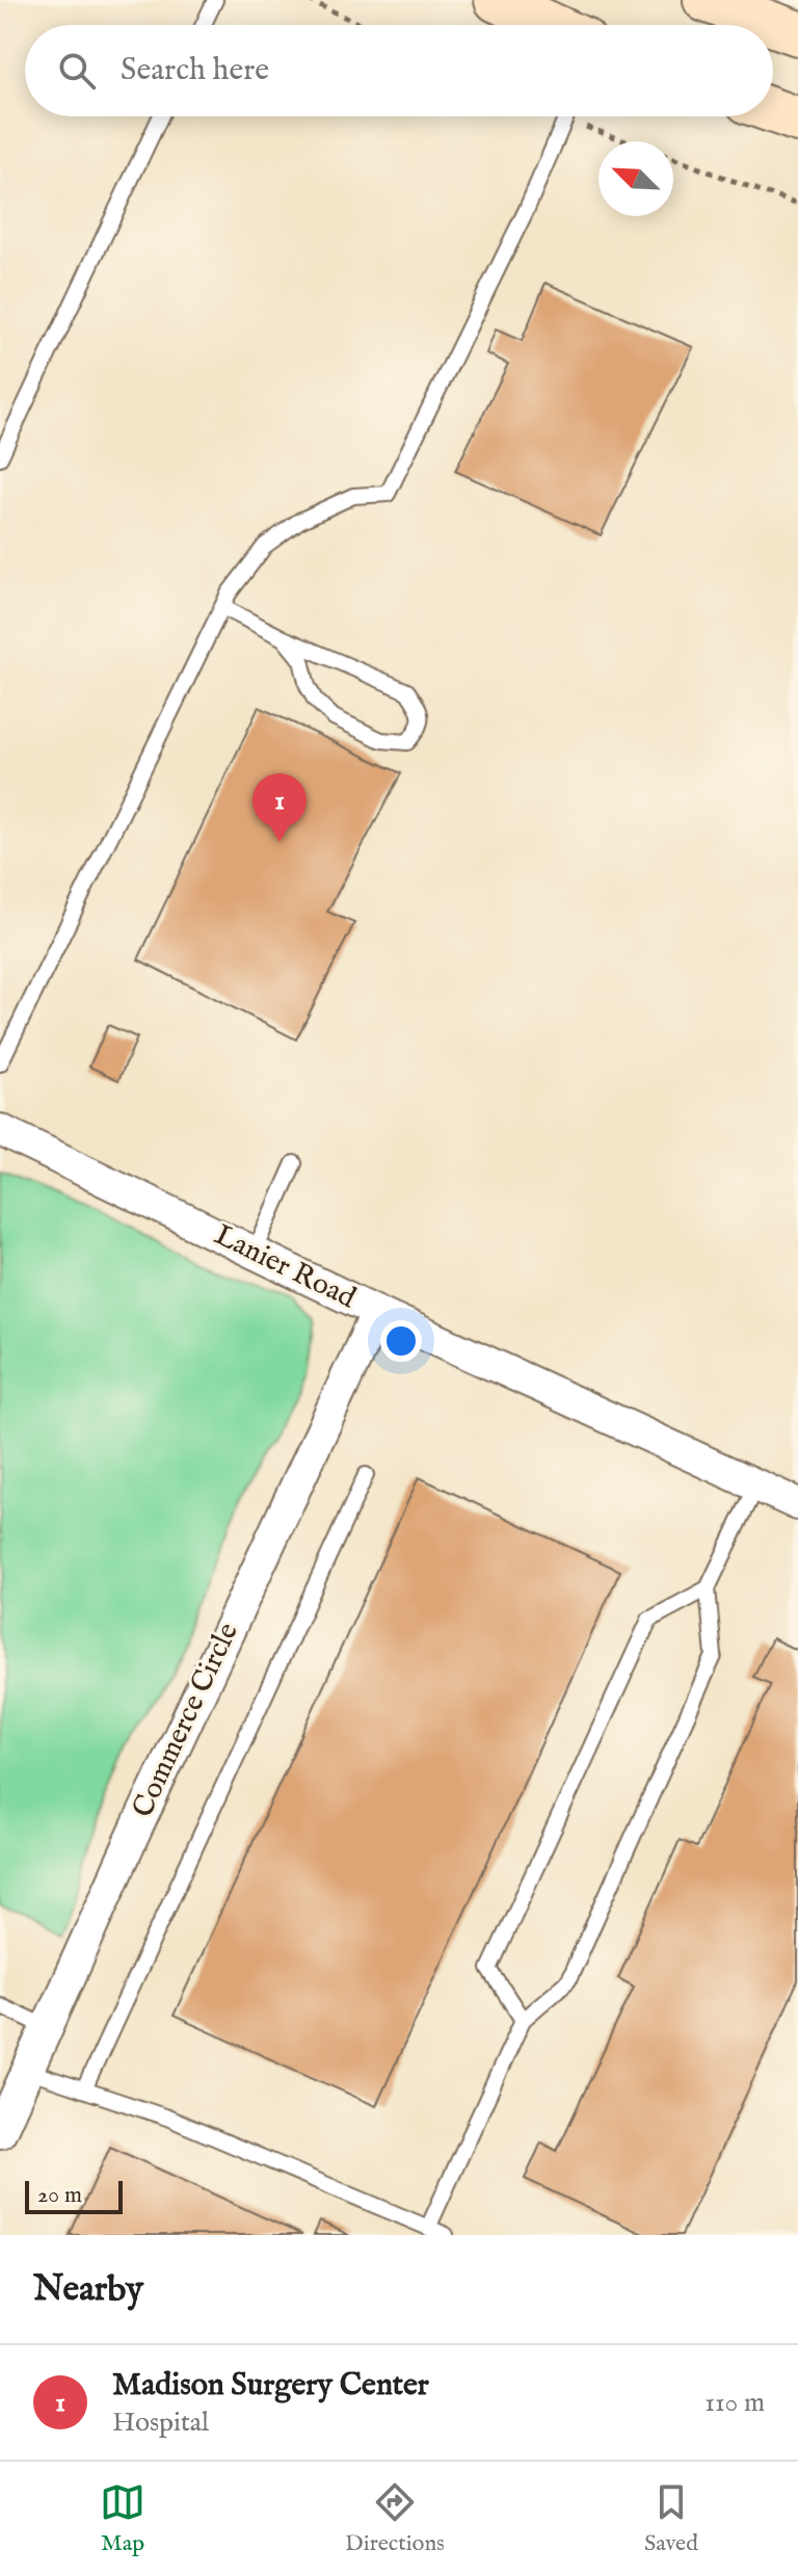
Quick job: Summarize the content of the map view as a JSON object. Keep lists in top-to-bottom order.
{
  "streets": {
    "street": ["Lanier Road", "Commerce Circle"]
  },
  "crossings": [
    ["Lanier Road", "Commerce Circle"]
  ],
  "scale_bar": "20 m",
  "north": "top left",
  "page": {
    "search": "Search here",
    "pins": "1",
    "scale": "20 m",
    "heading": "Nearby",
    "list": [
      {
        "mark": "1",
        "name": "Madison Surgery Center",
        "note": "Hospital",
        "value": "110 m"
      }
    ],
    "nav": ["Map", "Directions", "Saved"]
  }
}
